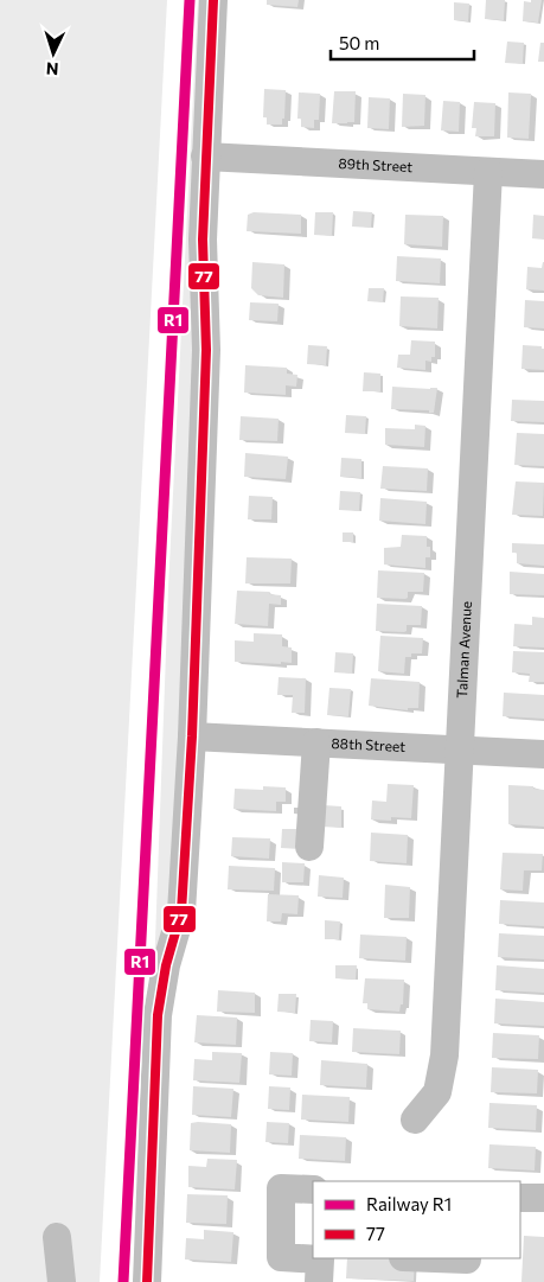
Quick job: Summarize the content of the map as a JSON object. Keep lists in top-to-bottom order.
{
  "streets": {
    "street": ["89th Street", "Talman Avenue", "88th Street"]
  },
  "crossings": [
    ["89th Street", "Talman Avenue"],
    ["Talman Avenue", "88th Street"]
  ],
  "lines": ["rail line R1", "transit line 77"],
  "legend": ["Railway R1", "77"],
  "scale_bar": "50 m",
  "north": "bottom"
}
